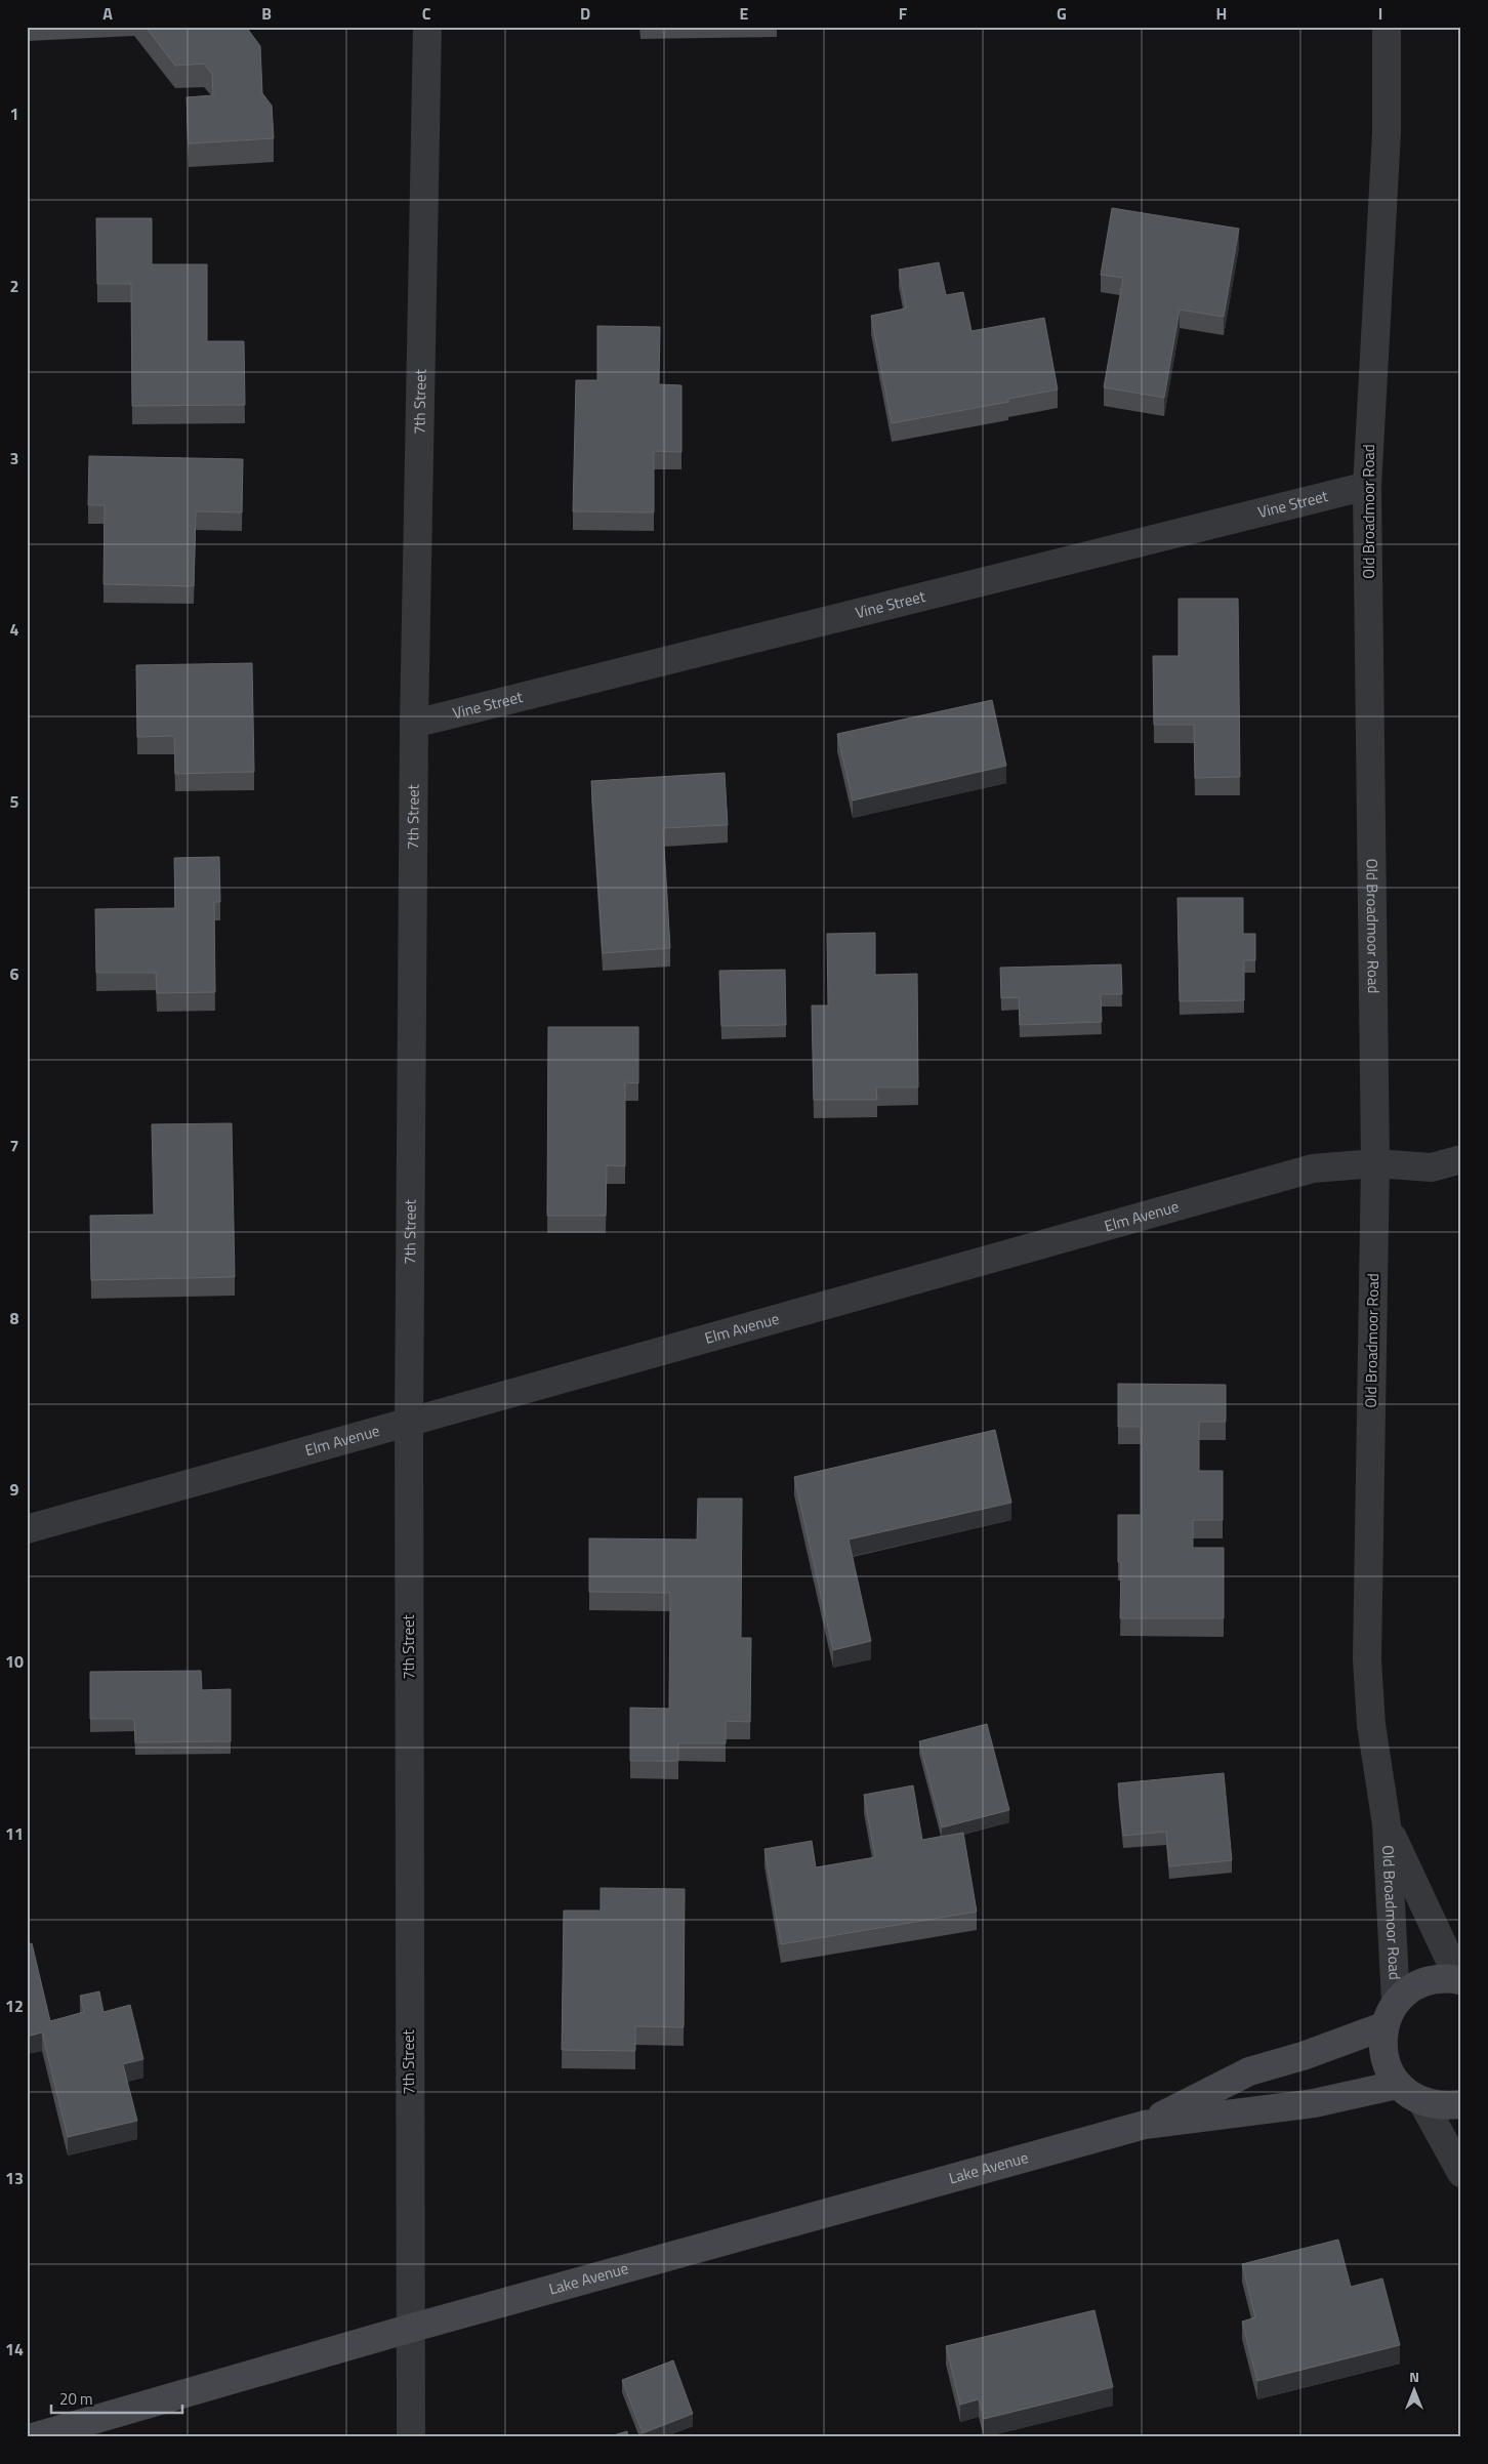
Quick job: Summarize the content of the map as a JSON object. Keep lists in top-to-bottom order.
{
  "streets": {
    "main road": ["Lake Avenue"],
    "street": [
      "7th Street",
      "Vine Street",
      "Old Broadmoor Road",
      "Elm Avenue"
    ]
  },
  "crossings": [
    ["7th Street", "Vine Street"],
    ["7th Street", "Elm Avenue"],
    ["7th Street", "Lake Avenue"],
    ["Vine Street", "Old Broadmoor Road"],
    ["Old Broadmoor Road", "Elm Avenue"]
  ],
  "scale_bar": "20 m",
  "north": "top",
  "grid": {
    "columns": [
      "A",
      "B",
      "C",
      "D",
      "E",
      "F",
      "G",
      "H",
      "I"
    ],
    "rows": [
      "1",
      "2",
      "3",
      "4",
      "5",
      "6",
      "7",
      "8",
      "9",
      "10",
      "11",
      "12",
      "13",
      "14"
    ]
  }
}
